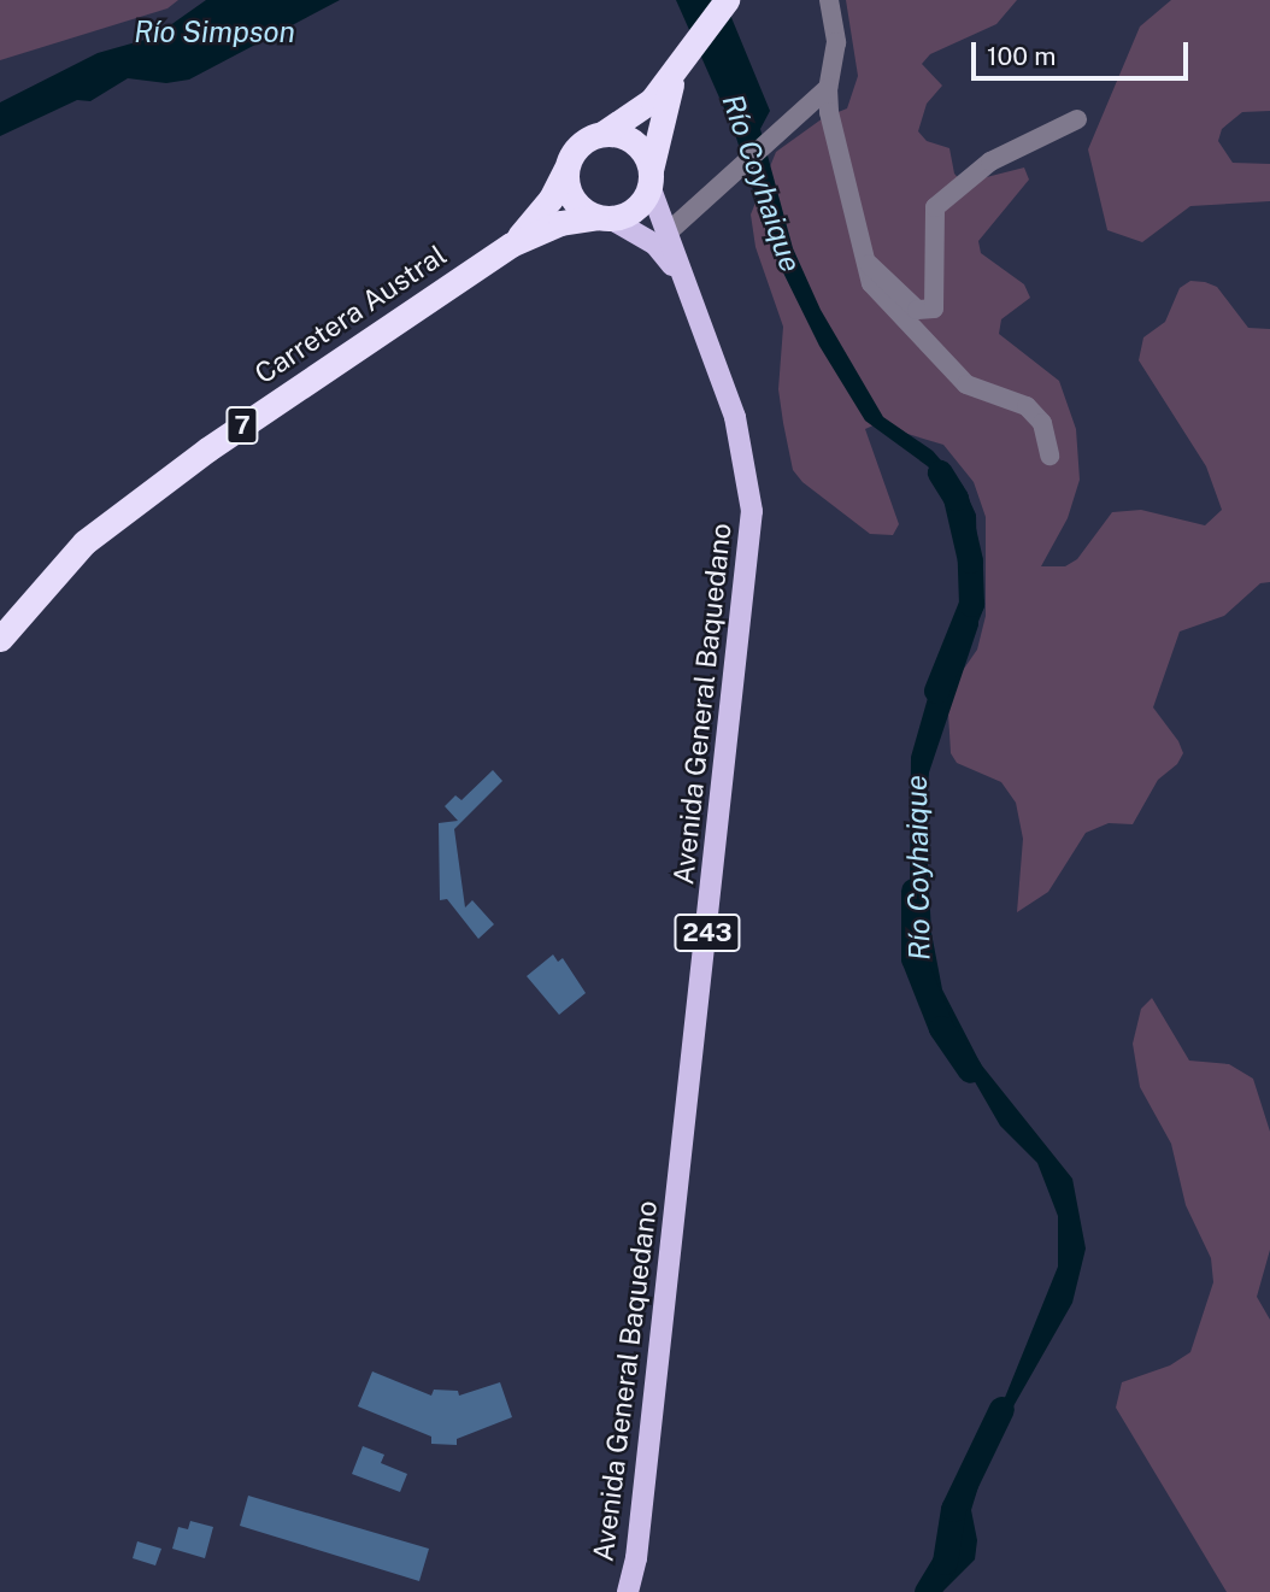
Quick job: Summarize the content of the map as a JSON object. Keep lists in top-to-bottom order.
{
  "streets": {
    "highway": ["Carretera Austral", "7"],
    "main road": ["Avenida General Baquedano", "243"]
  },
  "crossings": [
    ["Carretera Austral", "7"],
    ["Carretera Austral", "Avenida General Baquedano"],
    ["7", "Avenida General Baquedano"]
  ],
  "water": ["Río Simpson", "Río Coyhaique"],
  "scale_bar": "100 m"
}
